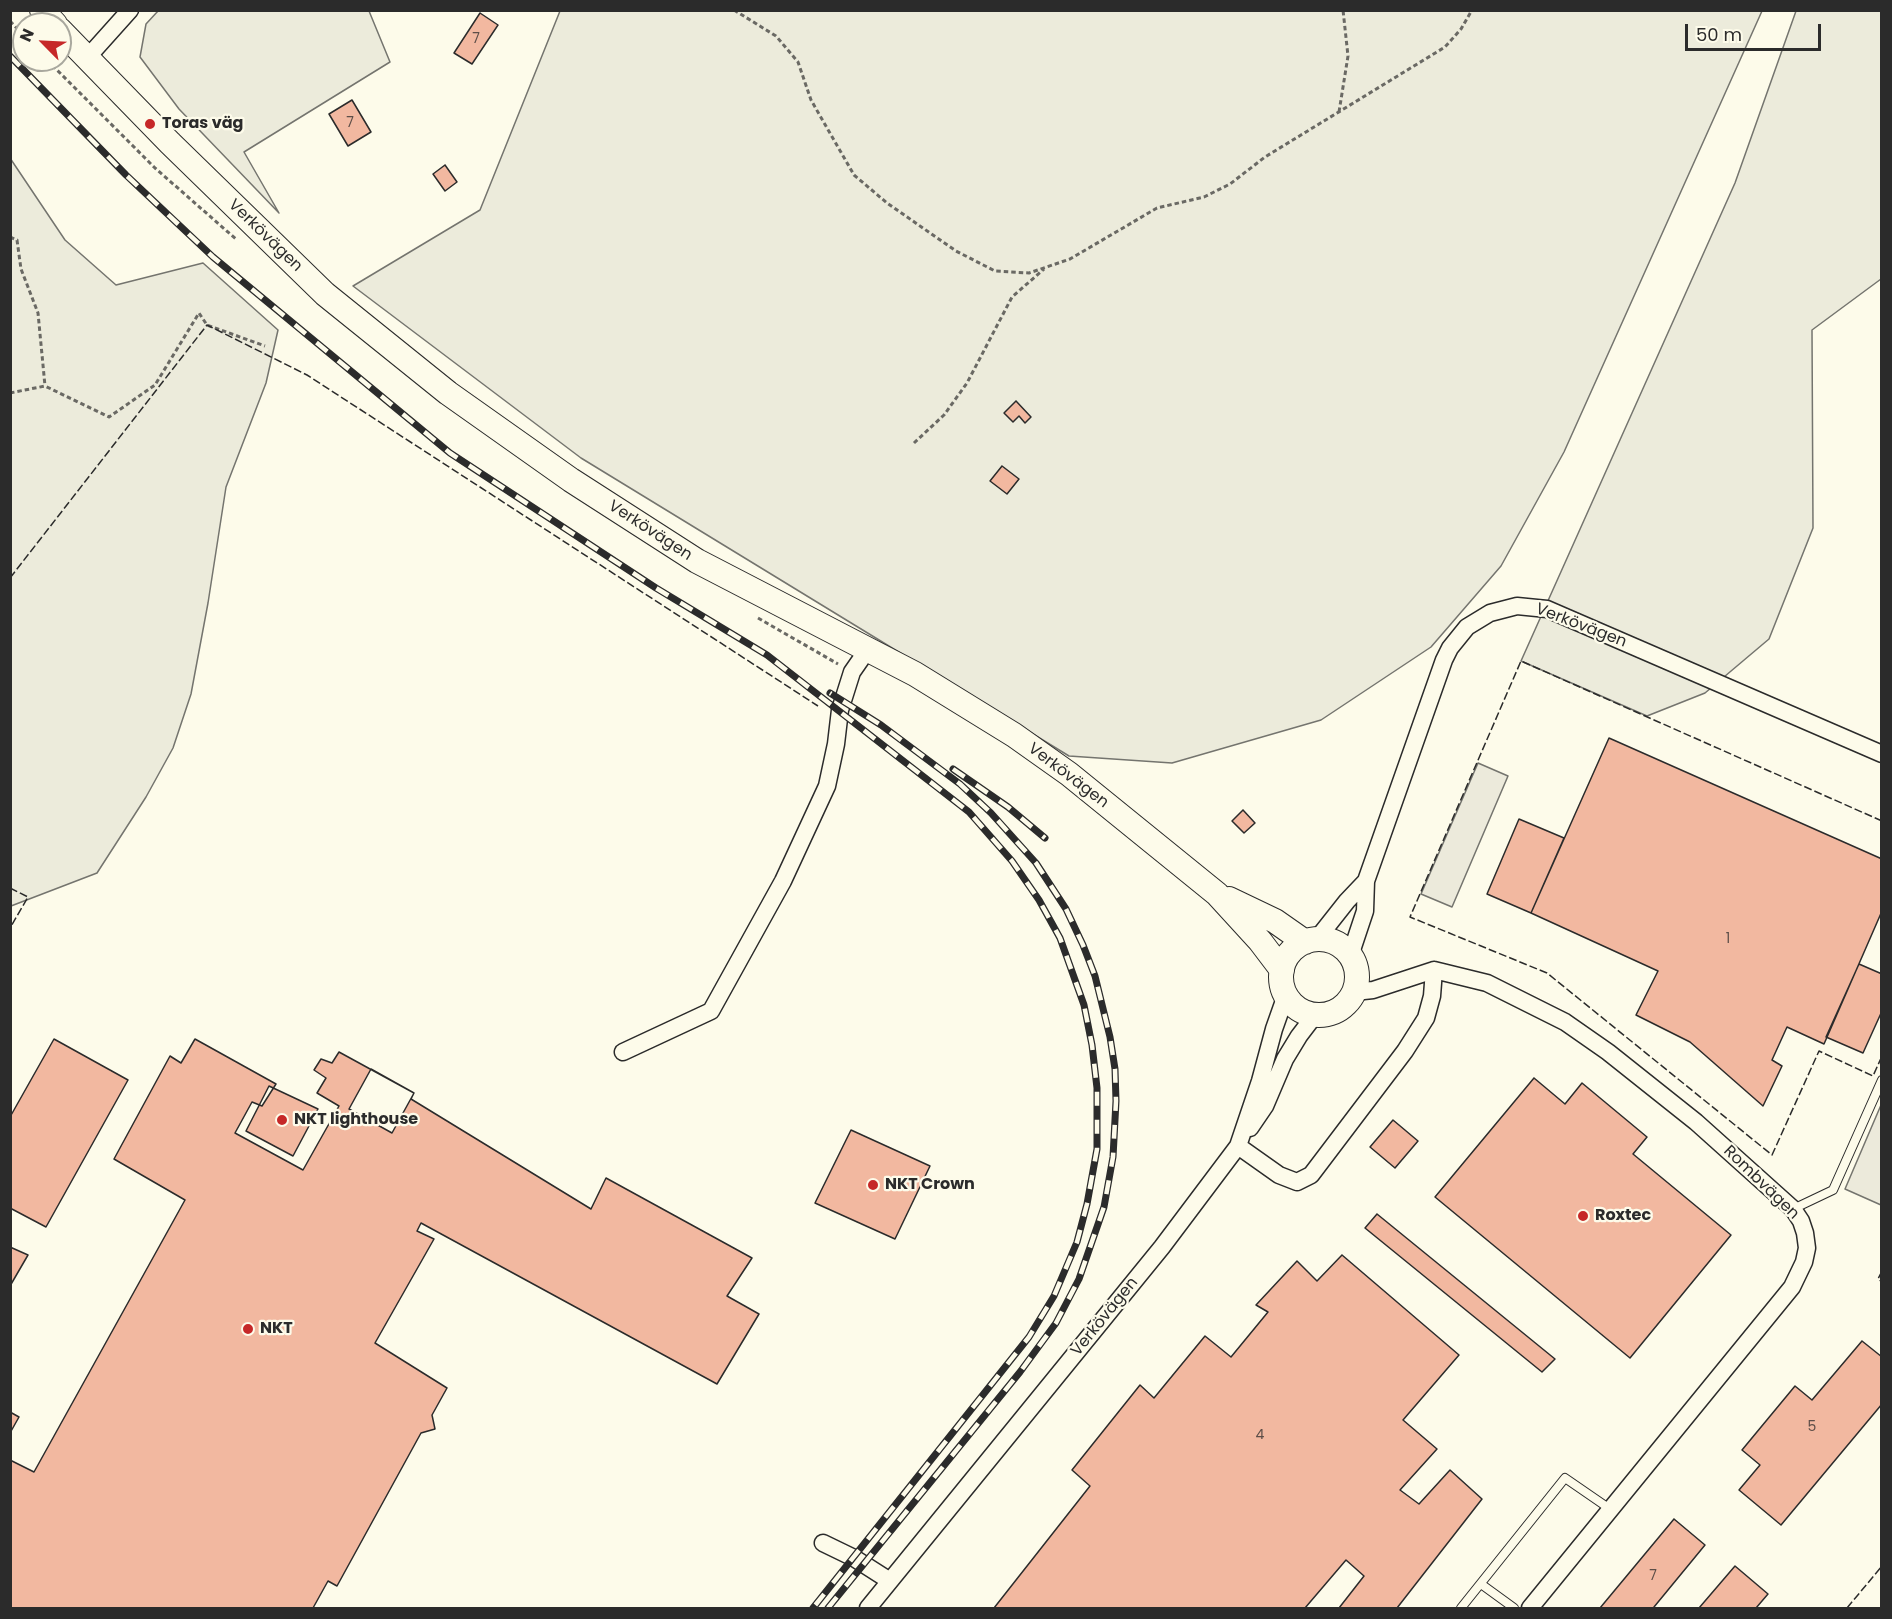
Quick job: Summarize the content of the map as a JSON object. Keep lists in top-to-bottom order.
{
  "streets": {
    "main road": ["Verkövägen"],
    "street": ["Rombvägen"]
  },
  "places": [
    "Toras väg",
    "NKT lighthouse",
    "NKT Crown",
    "Roxtec",
    "NKT"
  ],
  "house_numbers": [
    "7",
    "7",
    "1",
    "5",
    "4",
    "7"
  ],
  "scale_bar": "50 m",
  "north": "top left"
}
